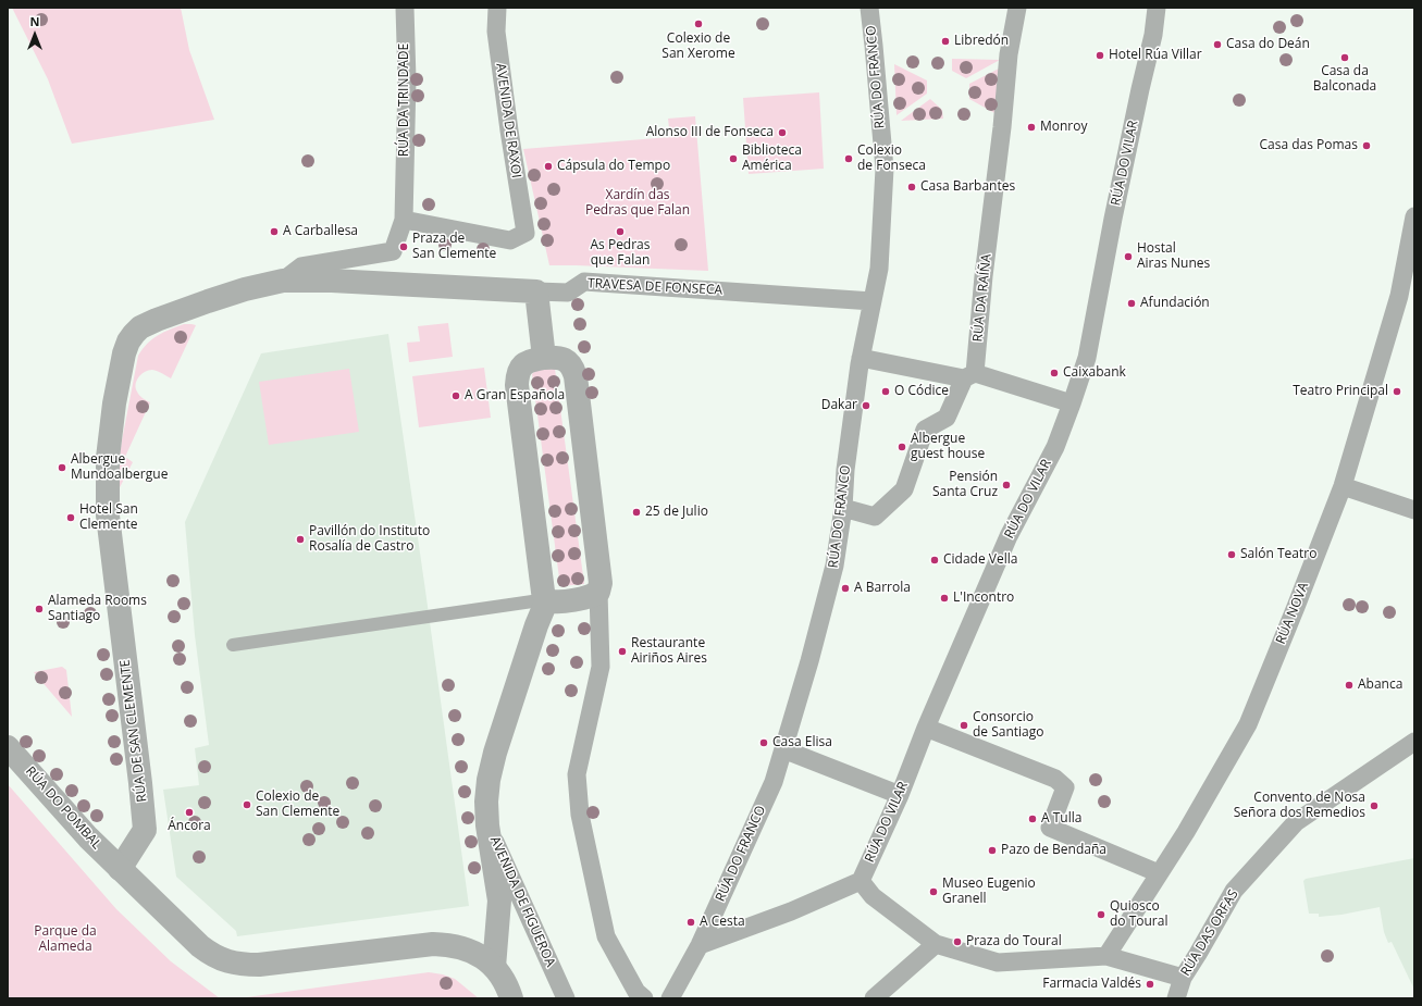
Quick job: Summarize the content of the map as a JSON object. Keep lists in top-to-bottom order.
{
  "streets": {
    "street": [
      "RÚA DO FRANCO",
      "RÚA DA TRINDADE",
      "AVENIDA DE RAXOI",
      "RÚA DO VILAR",
      "TRAVESA DE FONSECA",
      "RÚA DA RAÍÑA",
      "RÚA NOVA",
      "RÚA DE SAN CLEMENTE",
      "RÚA DO POMBAL",
      "AVENIDA DE FIGUEROA",
      "RÚA DAS ORFAS"
    ]
  },
  "crossings": [
    ["RÚA DO FRANCO", "TRAVESA DE FONSECA"],
    ["RÚA DO FRANCO", "RÚA DA RAÍÑA"],
    ["RÚA DA TRINDADE", "AVENIDA DE RAXOI"],
    ["TRAVESA DE FONSECA", "RÚA DE SAN CLEMENTE"],
    ["RÚA DE SAN CLEMENTE", "RÚA DO POMBAL"]
  ],
  "parks": ["Xardín das Pedras que Falan", "Parque da Alameda"],
  "places": [
    "Colexio de San Xerome",
    "Libredón",
    "Casa do Deán",
    "Hotel Rúa Villar",
    "Casa da Balconada",
    "Monroy",
    "Alonso III de Fonseca",
    "Casa das Pomas",
    "Biblioteca América",
    "Colexio de Fonseca",
    "Cápsula do Tempo",
    "Casa Barbantes",
    "A Carballesa",
    "As Pedras que Falan",
    "Praza de San Clemente",
    "Hostal Airas Nunes",
    "Afundación",
    "Caixabank",
    "O Códice",
    "Teatro Principal",
    "A Gran Española",
    "Dakar",
    "Albergue guest house",
    "Albergue Mundoalbergue",
    "Pensión Santa Cruz",
    "25 de Julio",
    "Hotel San Clemente",
    "Pavillón do Instituto Rosalía de Castro",
    "Salón Teatro",
    "Cidade Vella",
    "A Barrola",
    "L'Incontro",
    "Alameda Rooms Santiago",
    "Restaurante Airiños Aires",
    "Abanca",
    "Consorcio de Santiago",
    "Casa Elisa",
    "Colexio de San Clemente",
    "Convento de Nosa Señora dos Remedios",
    "Áncora",
    "A Tulla",
    "Pazo de Bendaña",
    "Museo Eugenio Granell",
    "Quiosco do Toural",
    "A Cesta",
    "Praza do Toural",
    "Farmacia Valdés"
  ],
  "north": "top"
}
